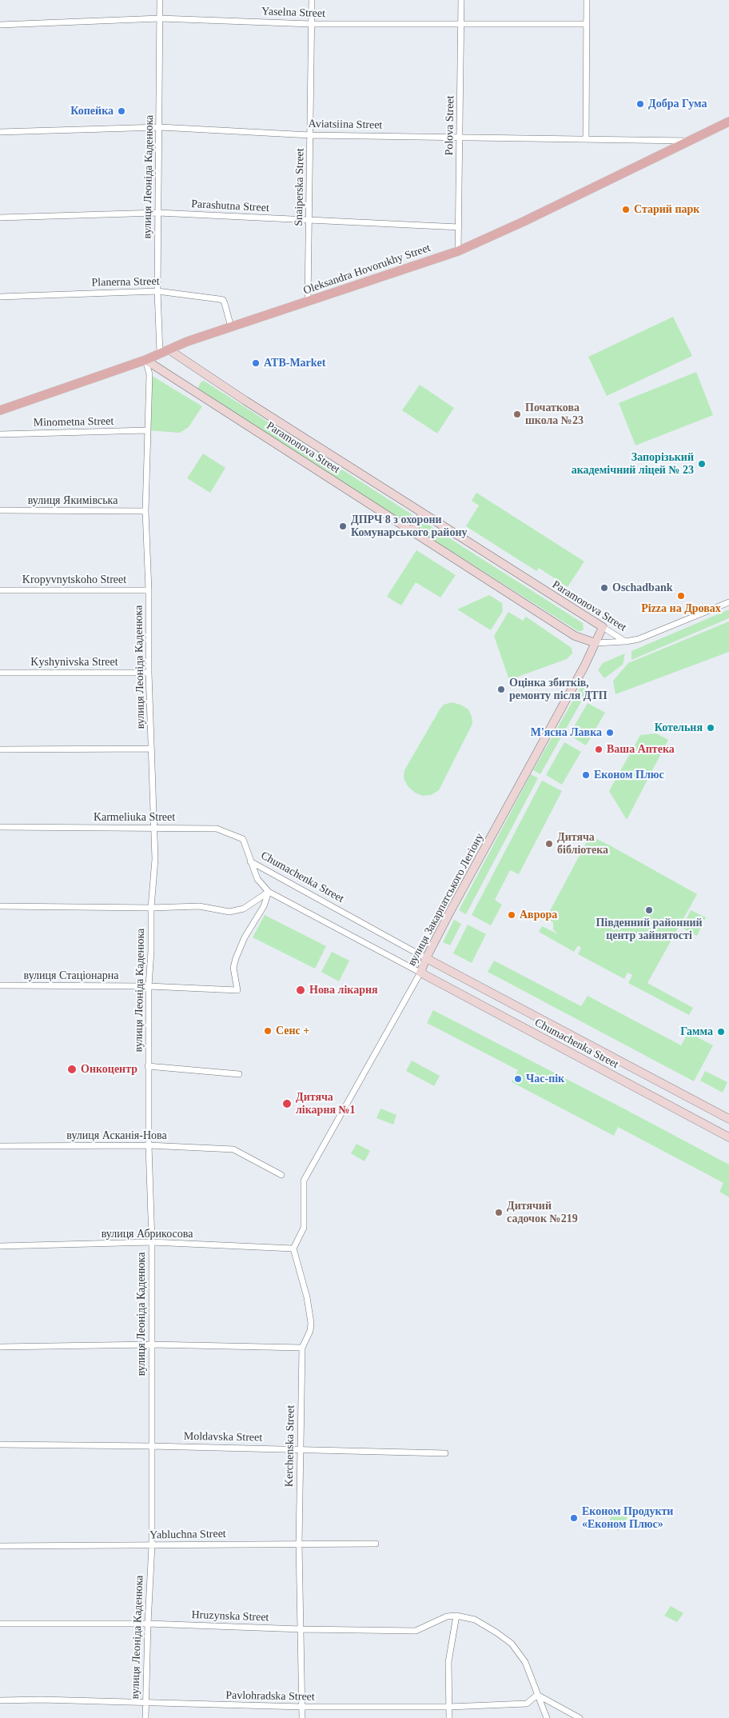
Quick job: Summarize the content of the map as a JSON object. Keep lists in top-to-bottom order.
{
  "streets": {
    "main road": ["Oleksandra Hovorukhy Street"],
    "street": [
      "Yaselna Street",
      "Aviatsiina Street",
      "Polova Street",
      "вулиця Леоніда Каденюка",
      "Snaiperska Street",
      "Parashutna Street",
      "Planerna Street",
      "Minometna Street",
      "Paramonova Street",
      "вулиця Якимівська",
      "Kropyvnytskoho Street",
      "Kyshynivska Street",
      "Karmeliuka Street",
      "Chumachenka Street",
      "вулиця Закарпатського Легіону",
      "вулиця Стаціонарна",
      "вулиця Асканія-Нова",
      "вулиця Абрикосова",
      "Moldavska Street",
      "Kerchenska Street",
      "Yabluchna Street",
      "Hruzynska Street",
      "Pavlohradska Street"
    ]
  },
  "crossings": [
    ["Yaselna Street", "Polova Street"],
    ["Yaselna Street", "вулиця Леоніда Каденюка"],
    ["Yaselna Street", "Snaiperska Street"],
    ["Aviatsiina Street", "Polova Street"],
    ["Aviatsiina Street", "вулиця Леоніда Каденюка"],
    ["Aviatsiina Street", "Snaiperska Street"],
    ["Aviatsiina Street", "Oleksandra Hovorukhy Street"],
    ["Polova Street", "Parashutna Street"],
    ["Polova Street", "Oleksandra Hovorukhy Street"],
    ["вулиця Леоніда Каденюка", "Parashutna Street"],
    ["вулиця Леоніда Каденюка", "Oleksandra Hovorukhy Street"],
    ["вулиця Леоніда Каденюка", "Planerna Street"],
    ["вулиця Леоніда Каденюка", "Minometna Street"],
    ["вулиця Леоніда Каденюка", "Paramonova Street"],
    ["вулиця Леоніда Каденюка", "вулиця Якимівська"],
    ["вулиця Леоніда Каденюка", "Kropyvnytskoho Street"],
    ["вулиця Леоніда Каденюка", "Kyshynivska Street"],
    ["вулиця Леоніда Каденюка", "Karmeliuka Street"],
    ["вулиця Леоніда Каденюка", "вулиця Стаціонарна"],
    ["вулиця Леоніда Каденюка", "вулиця Асканія-Нова"],
    ["вулиця Леоніда Каденюка", "вулиця Абрикосова"],
    ["вулиця Леоніда Каденюка", "Moldavska Street"],
    ["вулиця Леоніда Каденюка", "Yabluchna Street"],
    ["вулиця Леоніда Каденюка", "Hruzynska Street"],
    ["вулиця Леоніда Каденюка", "Pavlohradska Street"],
    ["Snaiperska Street", "Parashutna Street"],
    ["Snaiperska Street", "Oleksandra Hovorukhy Street"],
    ["Oleksandra Hovorukhy Street", "Planerna Street"],
    ["Oleksandra Hovorukhy Street", "Paramonova Street"],
    ["Paramonova Street", "вулиця Закарпатського Легіону"],
    ["Karmeliuka Street", "Chumachenka Street"],
    ["Chumachenka Street", "вулиця Закарпатського Легіону"],
    ["Chumachenka Street", "вулиця Стаціонарна"],
    ["вулиця Закарпатського Легіону", "вулиця Абрикосова"],
    ["вулиця Закарпатського Легіону", "Kerchenska Street"],
    ["вулиця Абрикосова", "Kerchenska Street"],
    ["Moldavska Street", "Kerchenska Street"],
    ["Kerchenska Street", "Yabluchna Street"],
    ["Kerchenska Street", "Hruzynska Street"],
    ["Kerchenska Street", "Pavlohradska Street"]
  ],
  "places": [
    "Добра Гума",
    "Копейка",
    "Старий парк",
    "ATB-Market",
    "Початкова школа №23",
    "Запорізький академічний ліцей № 23",
    "ДПРЧ 8 з охорони Комунарського району",
    "Oschadbank",
    "Pizza на Дровах",
    "Оцінка збитків, ремонту після ДТП",
    "Котельня",
    "М'ясна Лавка",
    "Ваша Аптека",
    "Економ Плюс",
    "Дитяча бібліотека",
    "Південний районний центр зайнятості",
    "Аврора",
    "Нова лікарня",
    "Сенс +",
    "Гамма",
    "Онкоцентр",
    "Час-пік",
    "Дитяча лікарня №1",
    "Дитячий садочок №219",
    "Економ Продукти «Економ Плюс»"
  ]
}
